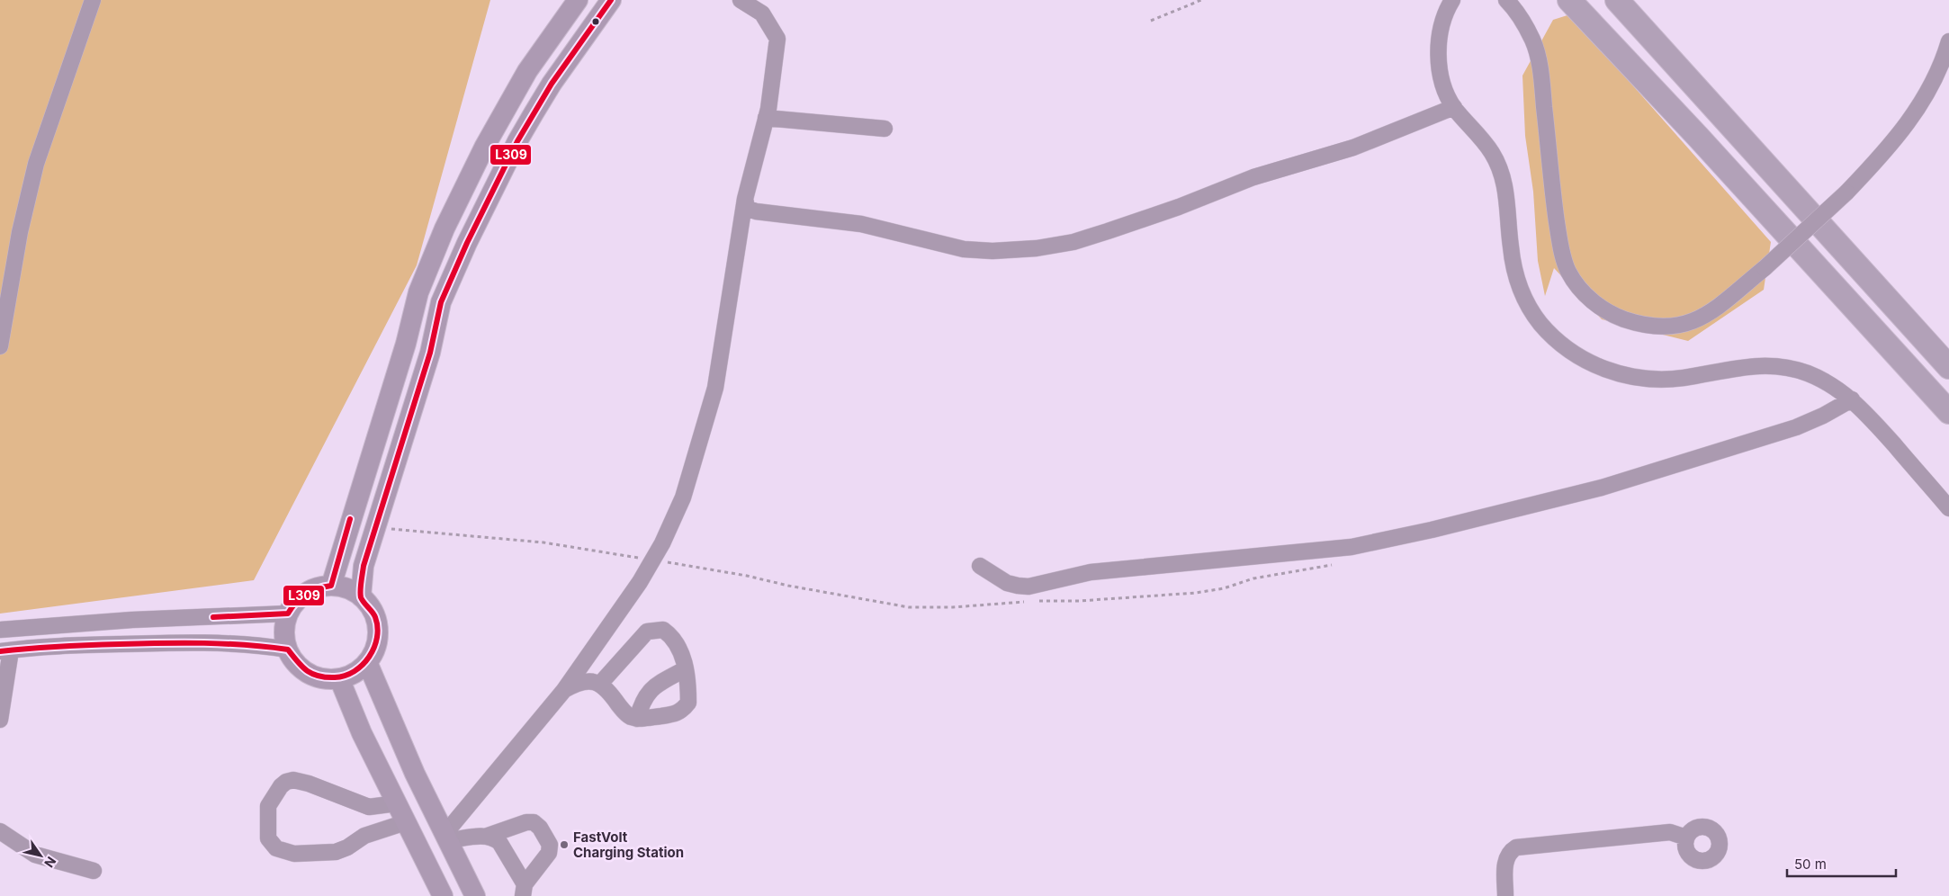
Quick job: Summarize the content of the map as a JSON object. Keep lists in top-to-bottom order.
{
  "places": ["FastVolt Charging Station"],
  "lines": ["transit line L309"],
  "scale_bar": "50 m",
  "north": "bottom right"
}
